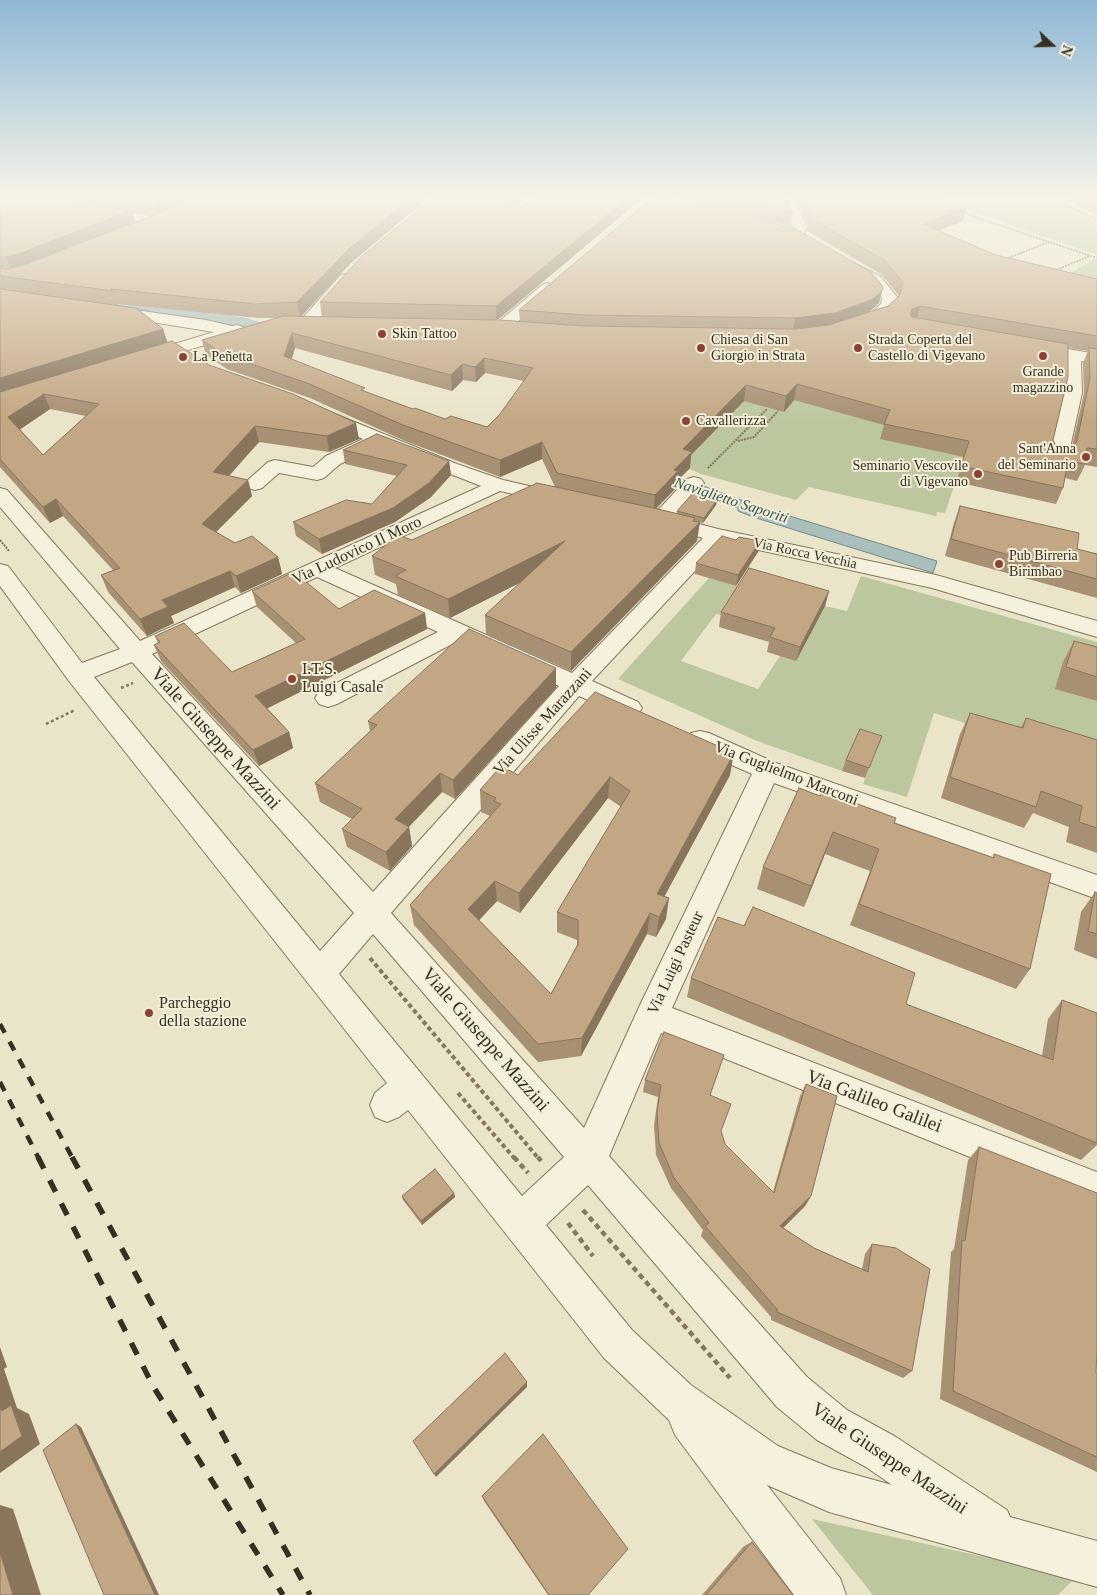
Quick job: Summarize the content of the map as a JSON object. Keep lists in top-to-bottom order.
{
  "streets": {
    "street": [
      "Via Ludovico Il Moro",
      "Via Rocca Vecchia",
      "Via Ulisse Marazzani",
      "Viale Giuseppe Mazzini",
      "Via Guglielmo Marconi",
      "Via Luigi Pasteur",
      "Via Galileo Galilei"
    ]
  },
  "crossings": [
    ["Via Ludovico Il Moro", "Viale Giuseppe Mazzini"],
    ["Via Rocca Vecchia", "Via Ulisse Marazzani"],
    ["Via Ulisse Marazzani", "Viale Giuseppe Mazzini"],
    ["Viale Giuseppe Mazzini", "Via Luigi Pasteur"],
    ["Via Guglielmo Marconi", "Via Luigi Pasteur"],
    ["Via Luigi Pasteur", "Via Galileo Galilei"]
  ],
  "water": ["Naviglietto Saporiti"],
  "places": [
    "Skin Tattoo",
    "Chiesa di San Giorgio in Strata",
    "Strada Coperta del Castello di Vigevano",
    "Grande magazzino",
    "La Peñetta",
    "Cavallerizza",
    "Sant'Anna del Seminario",
    "Seminario Vescovile di Vigevano",
    "Pub Birreria Birimbao",
    "I.T.S. Luigi Casale",
    "Parcheggio della stazione"
  ],
  "north": "right"
}
